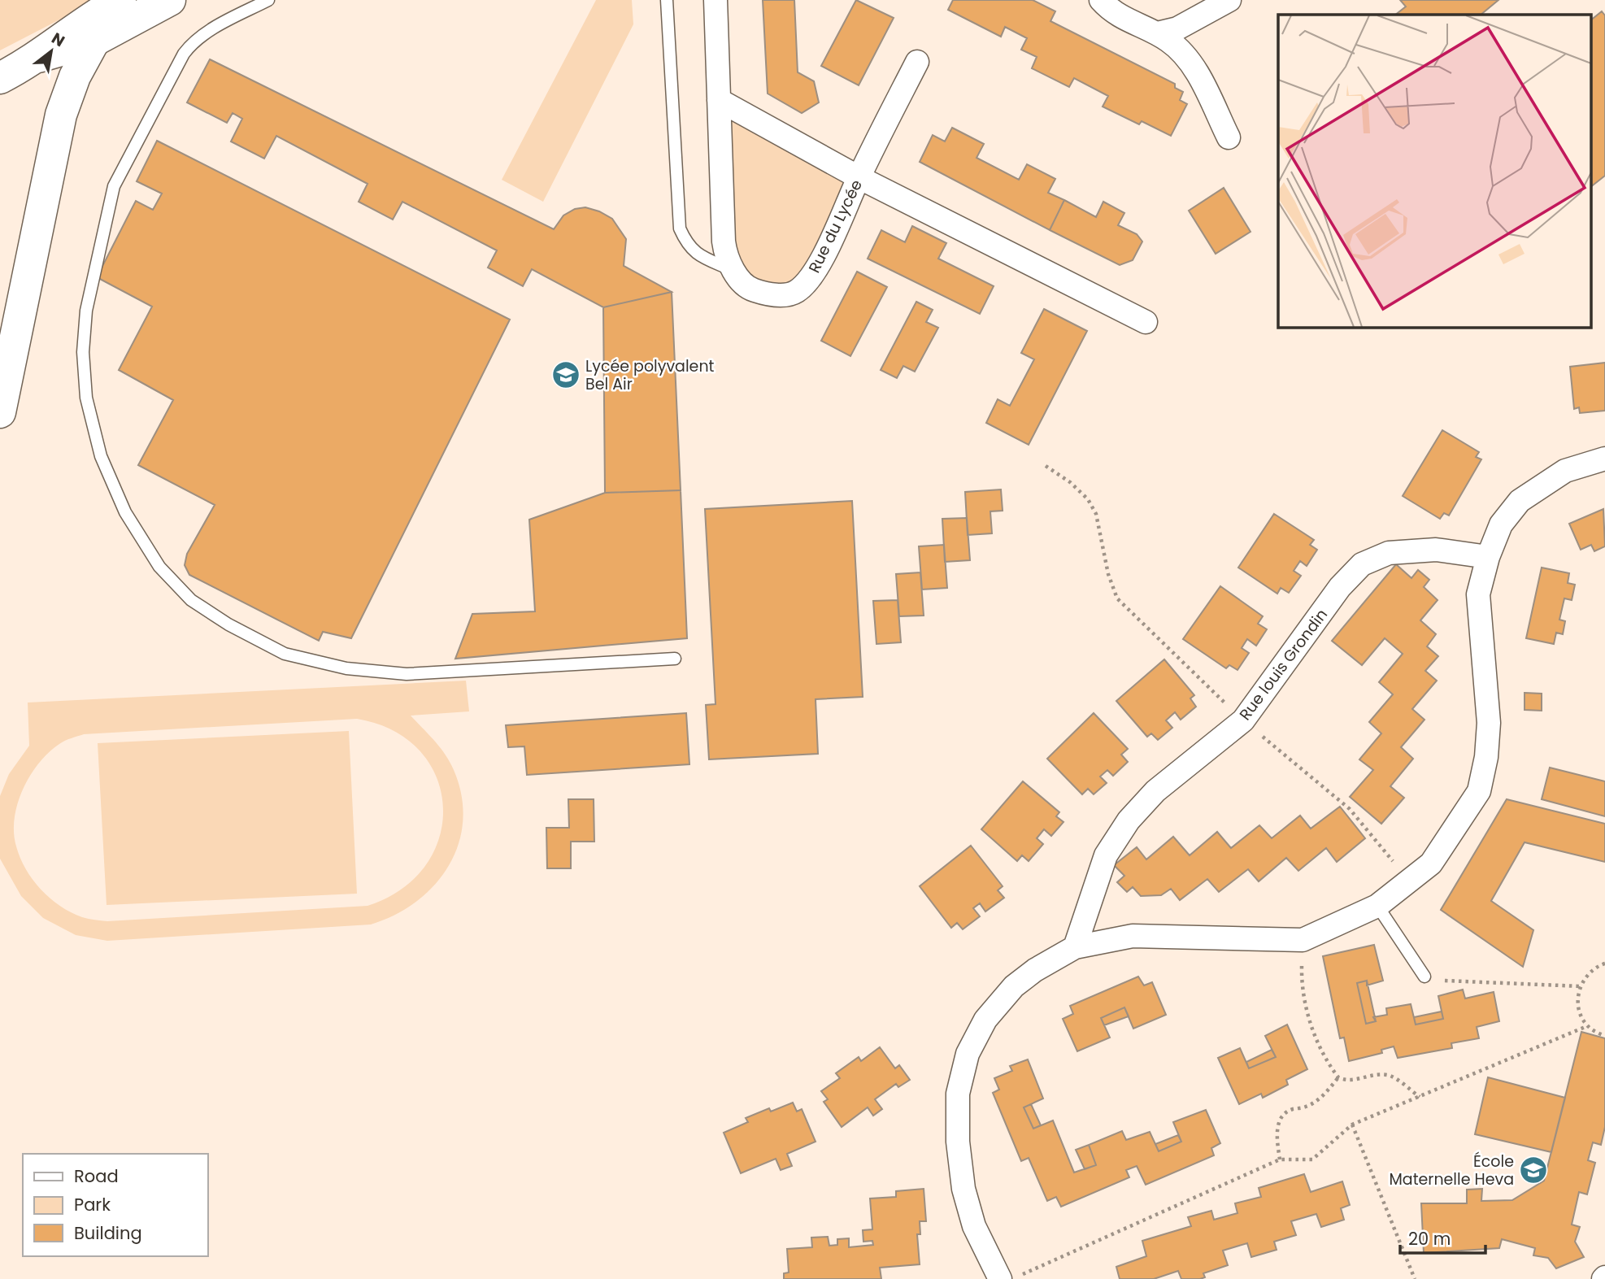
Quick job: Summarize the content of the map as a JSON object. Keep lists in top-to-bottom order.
{
  "streets": {
    "street": ["Rue du Lycée", "Rue louis Grondin"]
  },
  "places": {
    "school or university": ["Lycée polyvalent Bel Air", "École Maternelle Heva"]
  },
  "legend": ["Road", "Park", "Building"],
  "scale_bar": "20 m",
  "north": "top right"
}
